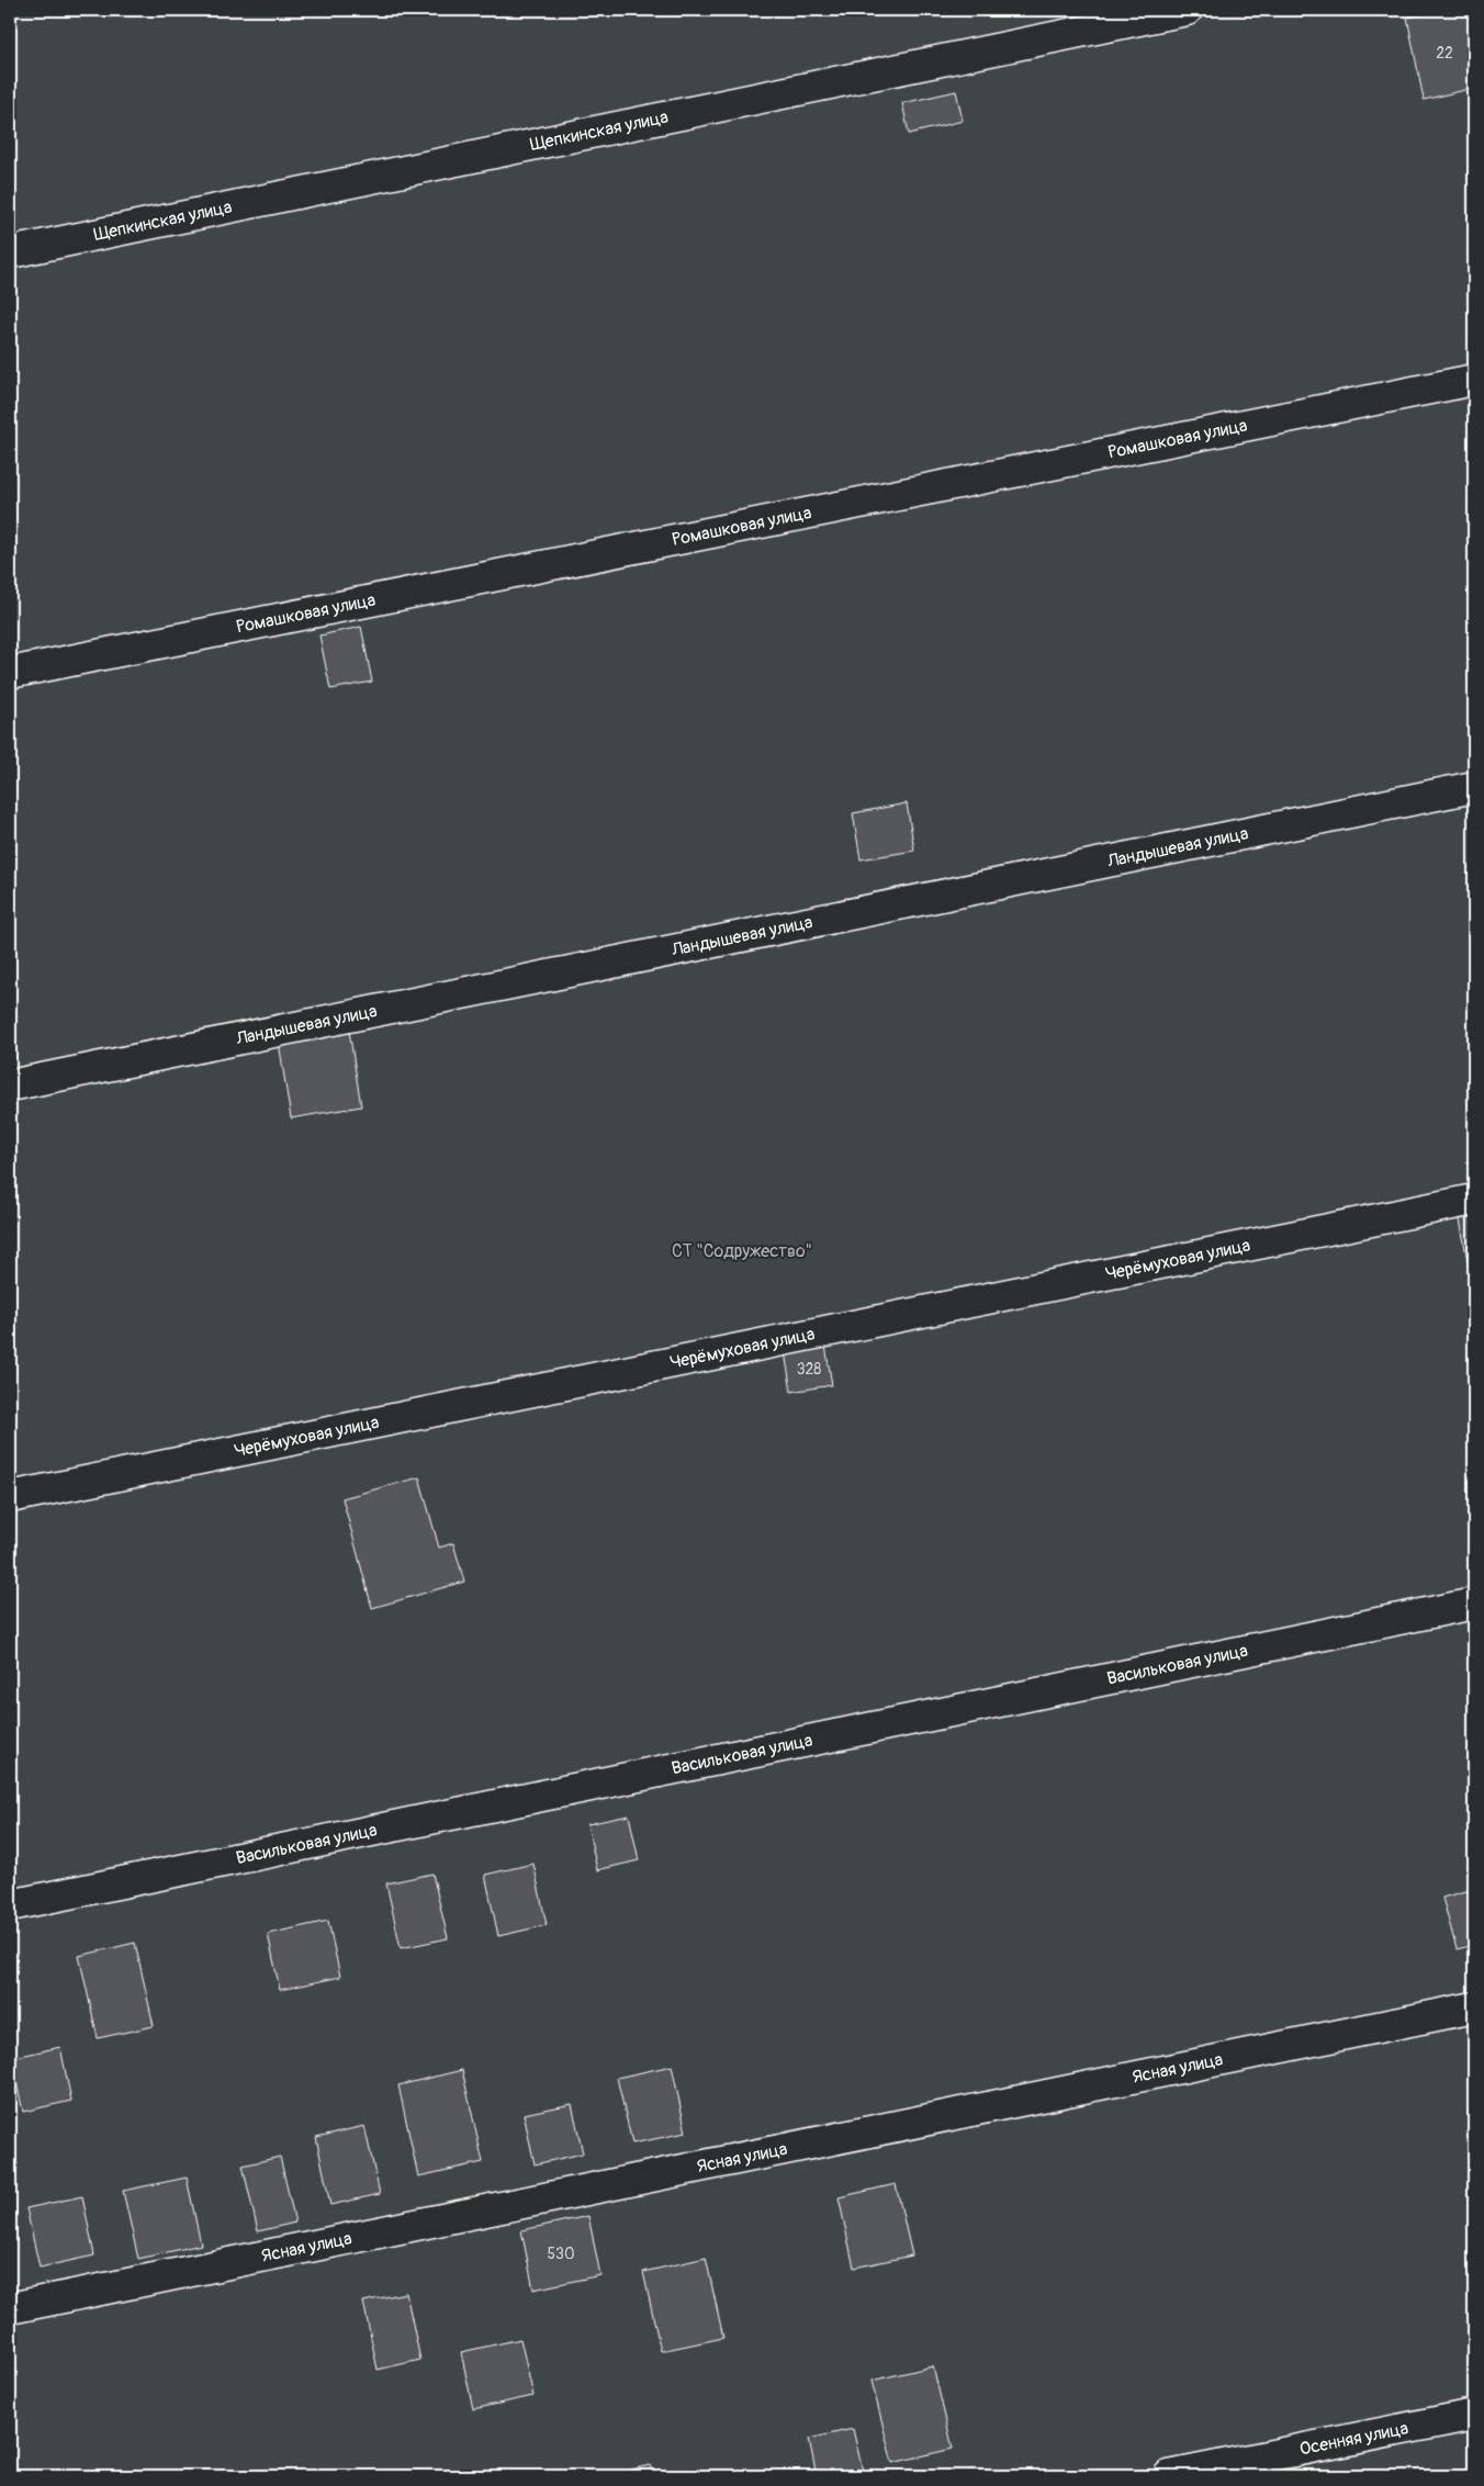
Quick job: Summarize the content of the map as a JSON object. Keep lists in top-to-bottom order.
{
  "streets": {
    "lane": [
      "Щепкинская улица",
      "Ромашковая улица",
      "Ландышевая улица",
      "Черёмуховая улица",
      "Васильковая улица",
      "Ясная улица",
      "Осенняя улица"
    ]
  },
  "parks": ["СТ \"Содружество\""],
  "house_numbers": ["22", "328", "530"]
}
